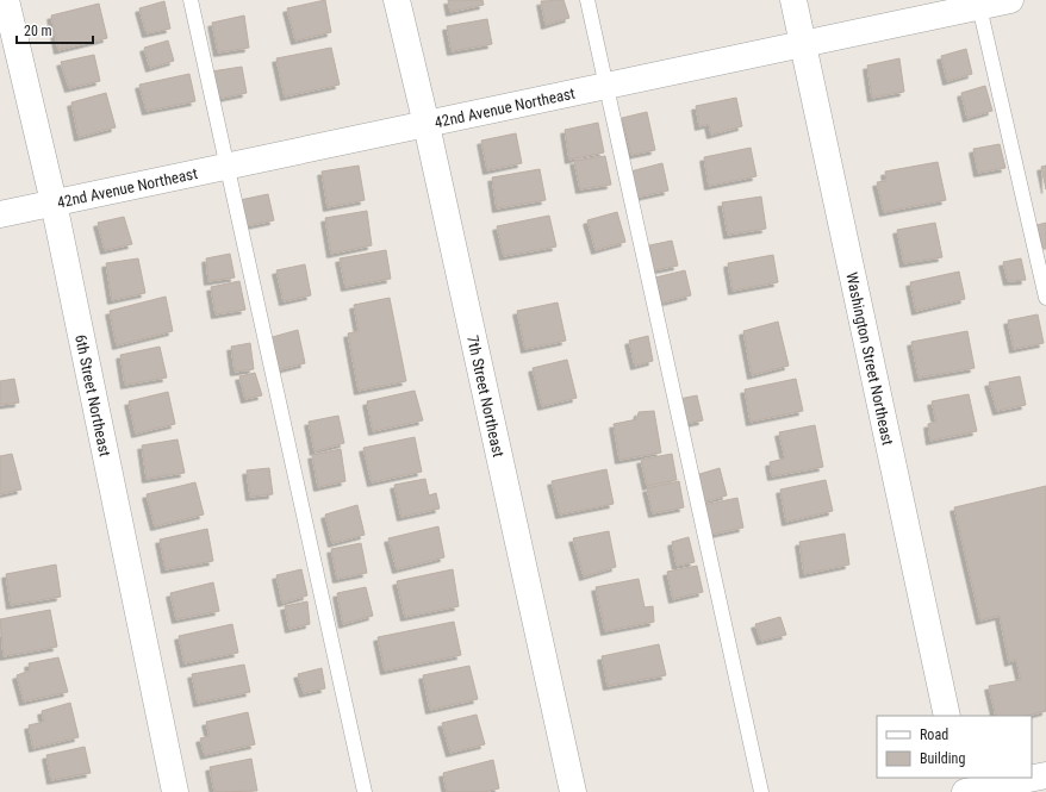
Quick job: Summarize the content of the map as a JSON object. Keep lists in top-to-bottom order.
{
  "streets": {
    "street": [
      "42nd Avenue Northeast",
      "Washington Street Northeast",
      "6th Street Northeast",
      "7th Street Northeast"
    ]
  },
  "crossings": [
    ["42nd Avenue Northeast", "Washington Street Northeast"],
    ["42nd Avenue Northeast", "6th Street Northeast"],
    ["42nd Avenue Northeast", "7th Street Northeast"]
  ],
  "legend": ["Road", "Building"],
  "scale_bar": "20 m"
}
